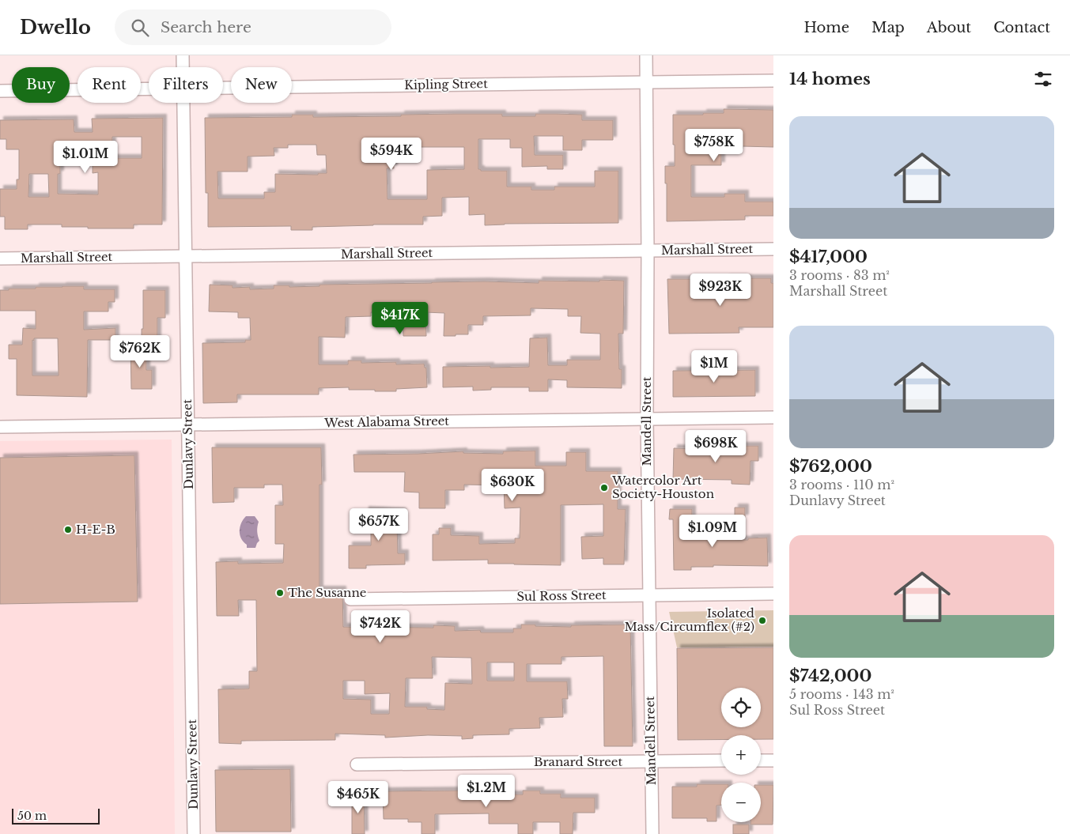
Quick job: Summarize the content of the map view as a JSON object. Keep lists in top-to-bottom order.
{
  "streets": {
    "street": [
      "Kipling Street",
      "Marshall Street",
      "Mandell Street",
      "West Alabama Street",
      "Dunlavy Street",
      "Sul Ross Street",
      "Branard Street"
    ]
  },
  "crossings": [
    ["Kipling Street", "Mandell Street"],
    ["Marshall Street", "Mandell Street"],
    ["Marshall Street", "Dunlavy Street"],
    ["Mandell Street", "West Alabama Street"],
    ["Mandell Street", "Sul Ross Street"],
    ["Mandell Street", "Branard Street"],
    ["West Alabama Street", "Dunlavy Street"]
  ],
  "places": [
    "Watercolor Art Society-Houston",
    "H-E-B",
    "The Susanne",
    "Isolated Mass/Circumflex (#2)"
  ],
  "scale_bar": "50 m",
  "page": {
    "header": "Dwello",
    "search": "Search here",
    "nav": [
      "Home",
      "Map",
      "About",
      "Contact"
    ],
    "heading": "14 homes",
    "chip": [
      "Buy",
      "Rent",
      "Filters",
      "New"
    ],
    "list": [
      {
        "name": "$417,000",
        "note": "3 rooms · 83 m² · Marshall Street"
      },
      {
        "name": "$762,000",
        "note": "3 rooms · 110 m² · Dunlavy Street"
      },
      {
        "name": "$742,000",
        "note": "5 rooms · 143 m² · Sul Ross Street"
      }
    ],
    "price": [
      "$758K",
      "$594K",
      "$1.01M",
      "$923K",
      "$417K",
      "$762K",
      "$1M",
      "$698K",
      "$630K",
      "$657K",
      "$1.09M",
      "$742K",
      "$1.2M",
      "$465K"
    ],
    "map_buttons": ["+", "−"],
    "scale": "50 m"
  }
}
